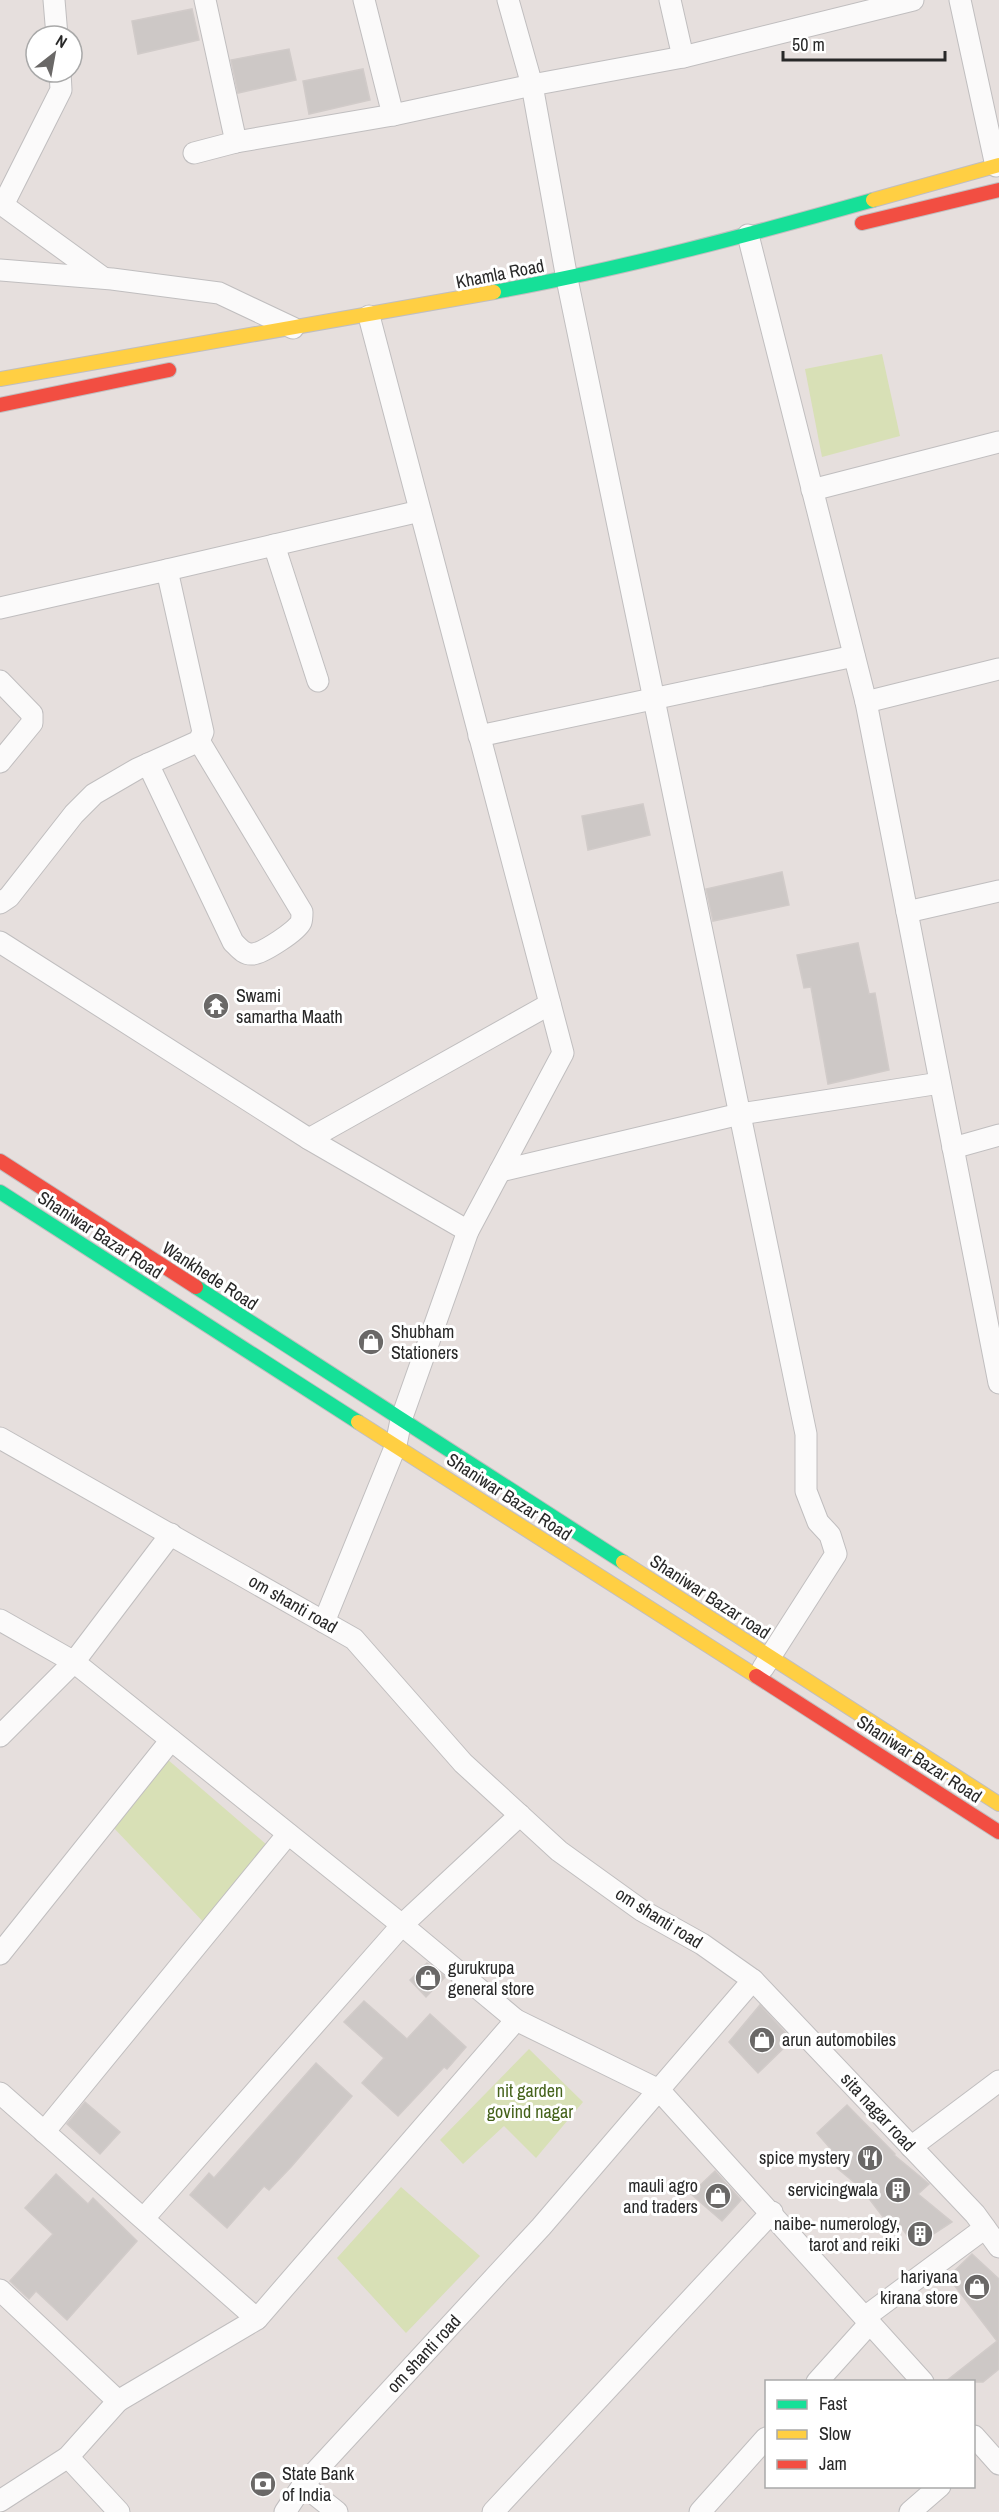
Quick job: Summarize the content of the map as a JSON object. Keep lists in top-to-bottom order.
{
  "streets": {
    "main road": [
      "Khamla Road",
      "Shaniwar Bazar Road",
      "Wankhede Road",
      "Shaniwar Bazar road"
    ],
    "street": ["om shanti road", "sita nagar road"]
  },
  "crossings": [
    ["Wankhede Road", "Shaniwar Bazar road"],
    ["om shanti road", "sita nagar road"]
  ],
  "parks": ["nit garden govind nagar"],
  "places": {
    "temple": ["Swami samartha Maath"],
    "shop": [
      "Shubham Stationers",
      "gurukrupa general store",
      "arun automobiles",
      "mauli agro and traders",
      "hariyana kirana store"
    ],
    "restaurant": ["spice mystery"],
    "building": ["servicingwala", "naibe- numerology, tarot and reiki"],
    "bank": ["State Bank of India"]
  },
  "legend": ["Fast", "Slow", "Jam"],
  "scale_bar": "50 m",
  "north": "top right"
}
